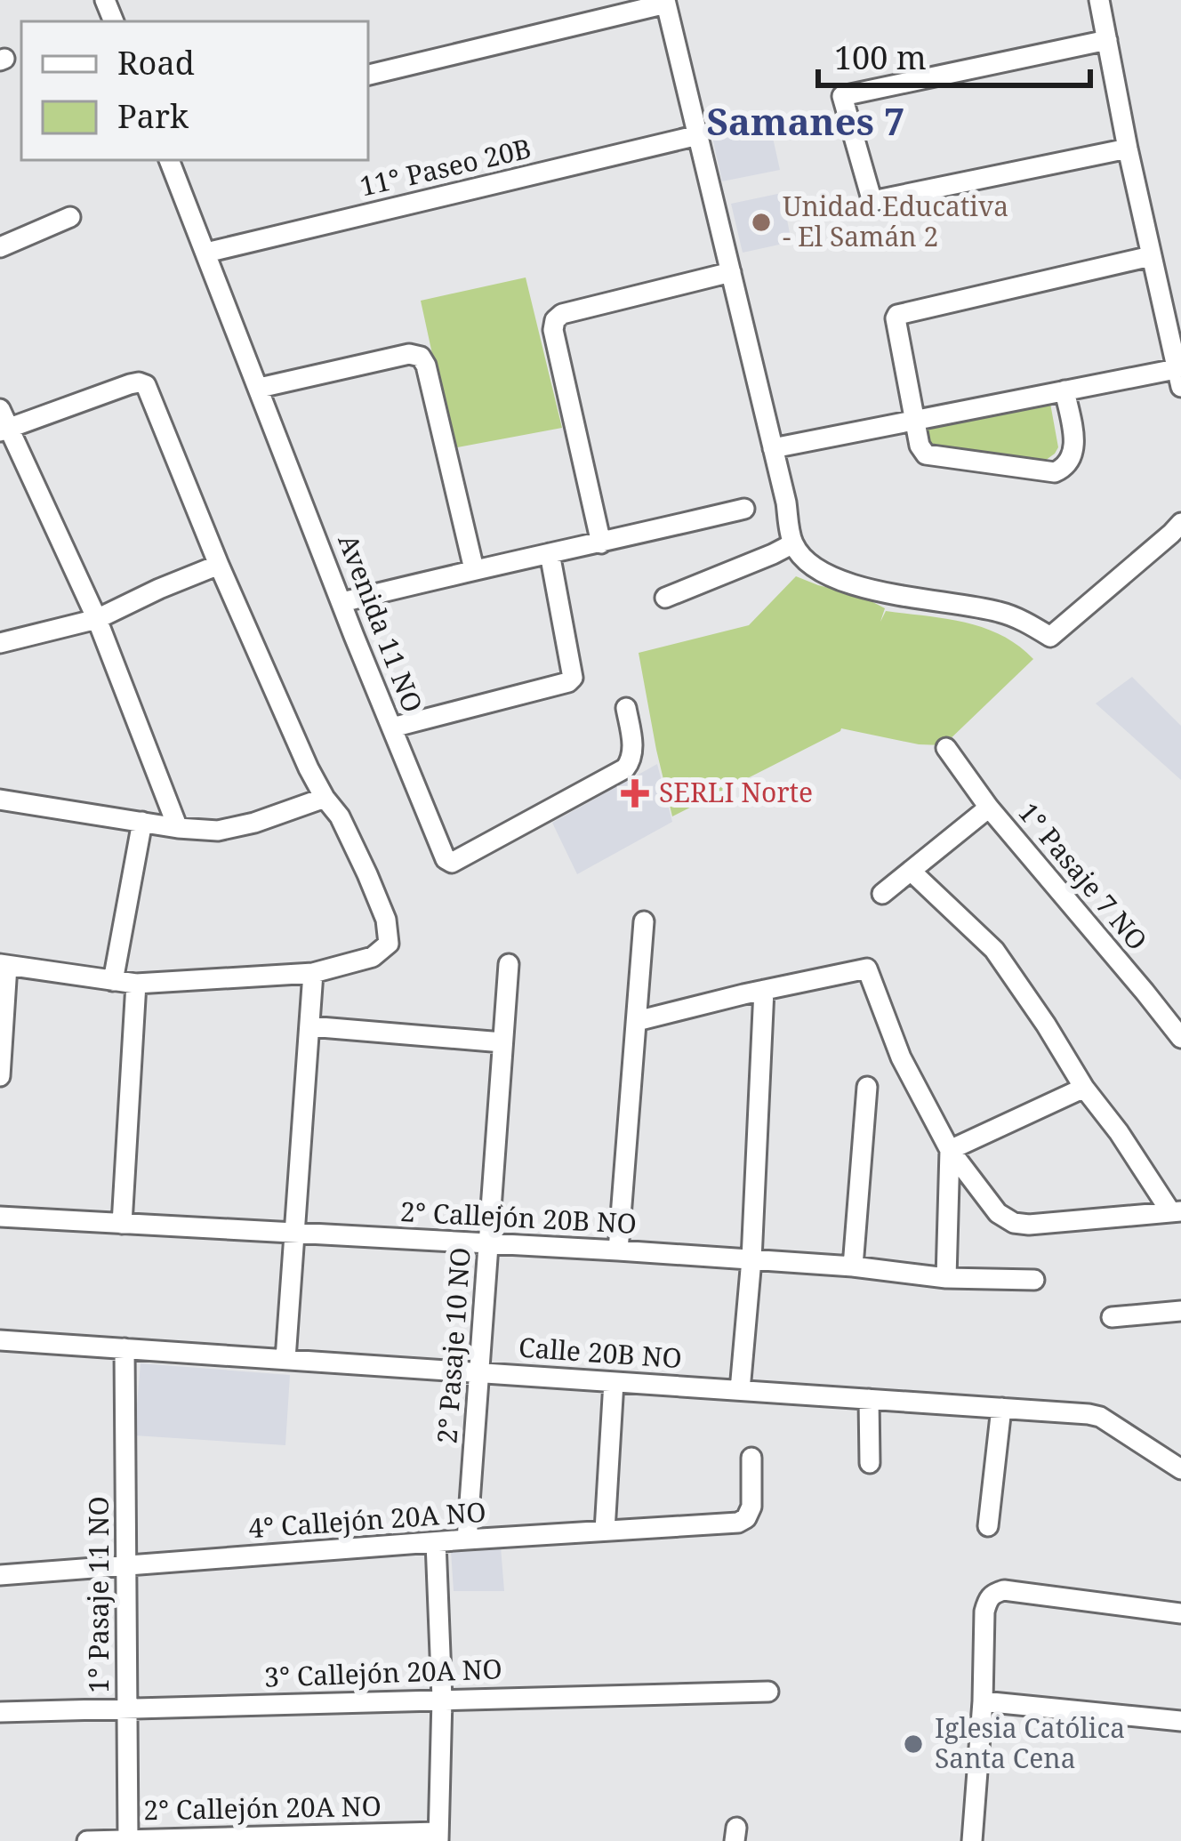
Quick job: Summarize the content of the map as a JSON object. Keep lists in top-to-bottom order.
{
  "streets": {
    "street": [
      "11° Paseo 20B",
      "Avenida 11 NO",
      "1° Pasaje 7 NO",
      "2° Callejón 20B NO",
      "2° Pasaje 10 NO",
      "Calle 20B NO",
      "4° Callejón 20A NO",
      "1° Pasaje 11 NO",
      "3° Callejón 20A NO",
      "2° Callejón 20A NO"
    ]
  },
  "crossings": [
    ["11° Paseo 20B", "Avenida 11 NO"],
    ["2° Callejón 20B NO", "2° Pasaje 10 NO"],
    ["2° Pasaje 10 NO", "Calle 20B NO"],
    ["2° Pasaje 10 NO", "4° Callejón 20A NO"],
    ["Calle 20B NO", "1° Pasaje 11 NO"],
    ["4° Callejón 20A NO", "1° Pasaje 11 NO"],
    ["1° Pasaje 11 NO", "3° Callejón 20A NO"],
    ["1° Pasaje 11 NO", "2° Callejón 20A NO"]
  ],
  "districts": ["Samanes 7"],
  "places": {
    "other": ["Unidad Educativa - El Samán 2", "Iglesia Católica Santa Cena"],
    "health": ["SERLI Norte"]
  },
  "legend": ["Road", "Park"],
  "scale_bar": "100 m"
}
